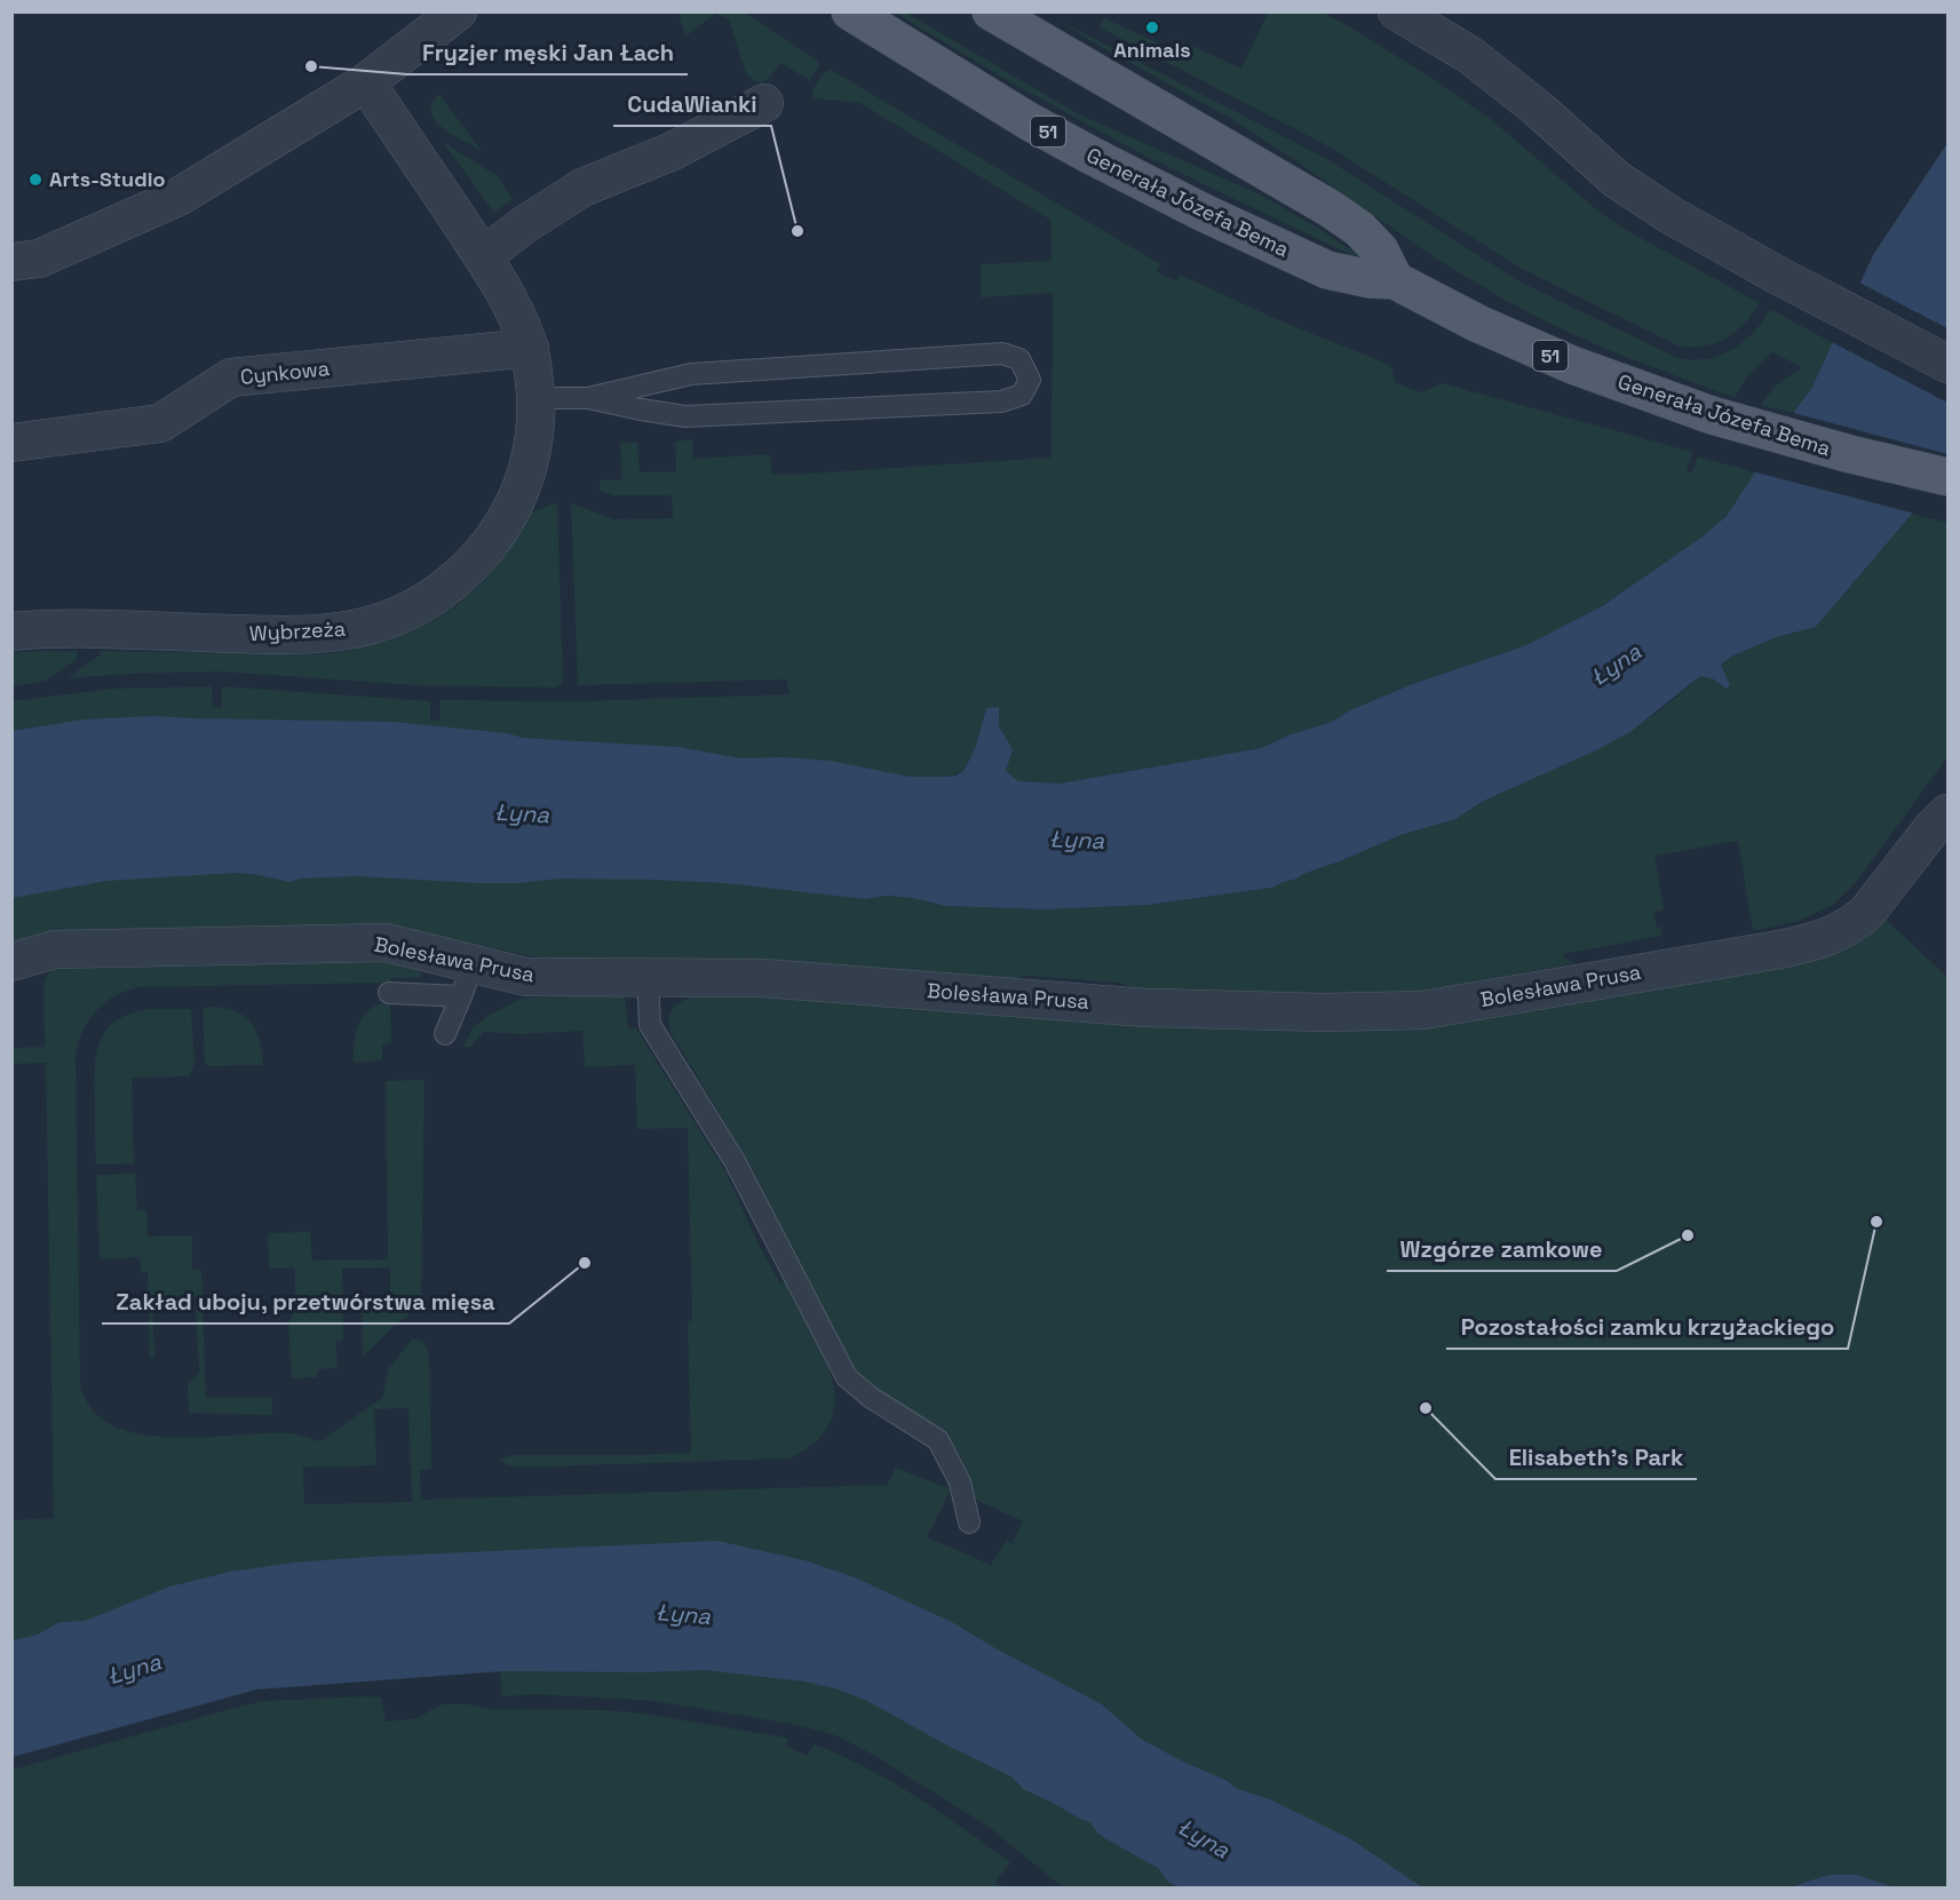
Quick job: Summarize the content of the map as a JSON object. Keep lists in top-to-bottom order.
{
  "streets": {
    "main road": ["51", "Generała Józefa Bema"],
    "street": ["Cynkowa", "Wybrzeża", "Bolesława Prusa"]
  },
  "crossings": [
    ["Cynkowa", "Wybrzeża"]
  ],
  "water": ["Łyna"],
  "places": [
    "Animals",
    "Fryzjer męski Jan Łach",
    "Arts-Studio",
    "CudaWianki",
    "Pozostałości zamku krzyżackiego",
    "Wzgórze zamkowe",
    "Zakład uboju, przetwórstwa mięsa",
    "Elisabeth's Park"
  ]
}
